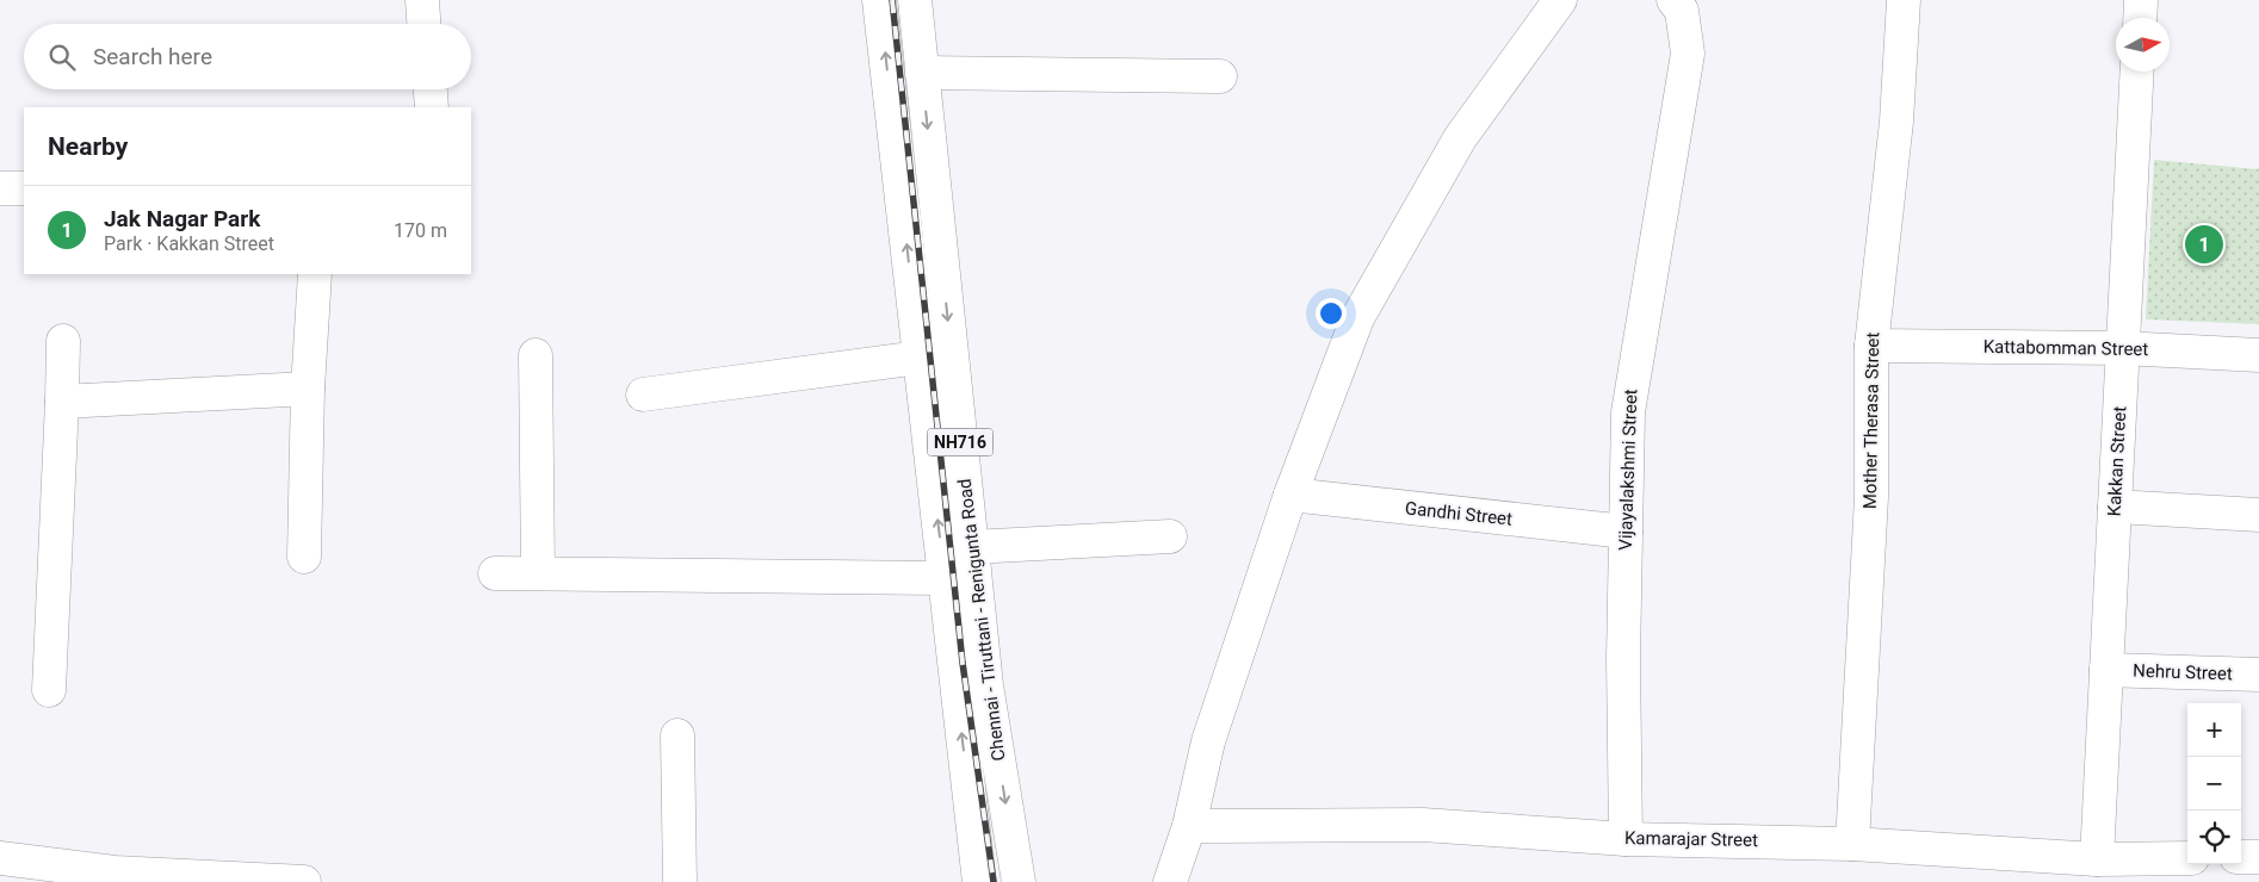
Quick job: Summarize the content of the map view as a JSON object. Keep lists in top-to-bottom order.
{
  "streets": {
    "main road": [
      "Kattabomman Street",
      "Mother Therasa Street",
      "NH716",
      "Kakkan Street",
      "Vijayalakshmi Street",
      "Gandhi Street",
      "Chennai - Tiruttani - Renigunta Road",
      "Nehru Street",
      "Kamarajar Street"
    ]
  },
  "crossings": [
    ["Kattabomman Street", "Mother Therasa Street"],
    ["Kattabomman Street", "Kakkan Street"],
    ["Mother Therasa Street", "Kamarajar Street"],
    ["Kakkan Street", "Nehru Street"],
    ["Kakkan Street", "Kamarajar Street"],
    ["Vijayalakshmi Street", "Gandhi Street"],
    ["Vijayalakshmi Street", "Kamarajar Street"]
  ],
  "north": "right",
  "page": {
    "search": "Search here",
    "heading": "Nearby",
    "list": [
      {
        "mark": "1",
        "name": "Jak Nagar Park",
        "note": "Park · Kakkan Street",
        "value": "170 m"
      }
    ],
    "pins": "1",
    "map_buttons": ["+", "−"]
  }
}
